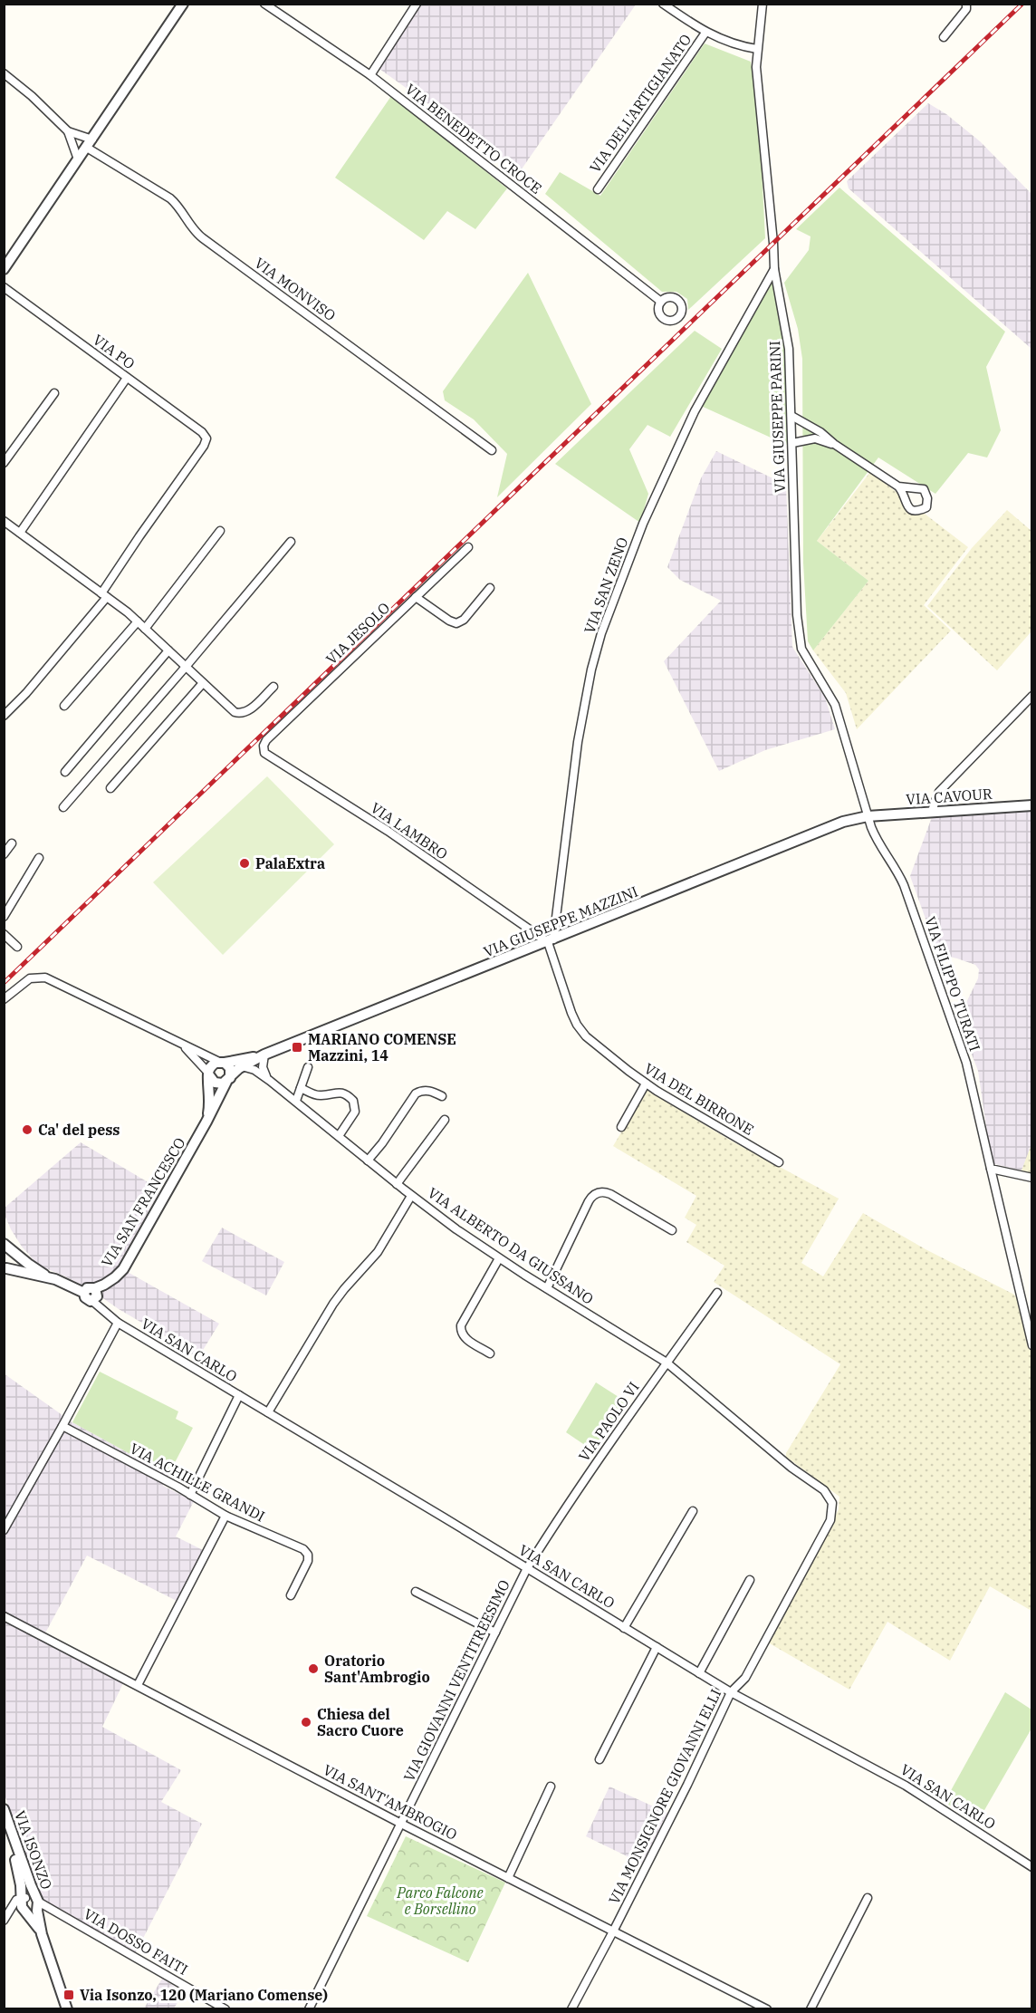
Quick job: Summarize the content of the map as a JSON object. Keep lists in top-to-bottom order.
{
  "streets": {
    "street": [
      "VIA DELL'ARTIGIANATO",
      "VIA BENEDETTO CROCE",
      "VIA MONVISO",
      "VIA PO",
      "VIA GIUSEPPE PARINI",
      "VIA SAN ZENO",
      "VIA JESOLO",
      "VIA CAVOUR",
      "VIA LAMBRO",
      "VIA GIUSEPPE MAZZINI",
      "VIA FILIPPO TURATI",
      "VIA DEL BIRRONE",
      "VIA SAN FRANCESCO",
      "VIA ALBERTO DA GIUSSANO",
      "VIA SAN CARLO",
      "VIA PAOLO VI",
      "VIA ACHILLE GRANDI",
      "VIA GIOVANNI VENTITREESIMO",
      "VIA MONSIGNORE GIOVANNI ELLI",
      "VIA SANT'AMBROGIO",
      "VIA ISONZO",
      "VIA DOSSO FAITI"
    ]
  },
  "crossings": [
    ["VIA GIUSEPPE PARINI", "VIA SAN ZENO"],
    ["VIA GIUSEPPE PARINI", "VIA CAVOUR"],
    ["VIA GIUSEPPE PARINI", "VIA GIUSEPPE MAZZINI"],
    ["VIA GIUSEPPE PARINI", "VIA FILIPPO TURATI"],
    ["VIA SAN ZENO", "VIA LAMBRO"],
    ["VIA SAN ZENO", "VIA GIUSEPPE MAZZINI"],
    ["VIA SAN ZENO", "VIA DEL BIRRONE"],
    ["VIA JESOLO", "VIA LAMBRO"],
    ["VIA CAVOUR", "VIA GIUSEPPE MAZZINI"],
    ["VIA CAVOUR", "VIA FILIPPO TURATI"],
    ["VIA LAMBRO", "VIA GIUSEPPE MAZZINI"],
    ["VIA LAMBRO", "VIA DEL BIRRONE"],
    ["VIA GIUSEPPE MAZZINI", "VIA FILIPPO TURATI"],
    ["VIA GIUSEPPE MAZZINI", "VIA DEL BIRRONE"],
    ["VIA GIUSEPPE MAZZINI", "VIA SAN FRANCESCO"],
    ["VIA GIUSEPPE MAZZINI", "VIA ALBERTO DA GIUSSANO"],
    ["VIA SAN FRANCESCO", "VIA SAN CARLO"],
    ["VIA ALBERTO DA GIUSSANO", "VIA PAOLO VI"],
    ["VIA ALBERTO DA GIUSSANO", "VIA MONSIGNORE GIOVANNI ELLI"],
    ["VIA SAN CARLO", "VIA PAOLO VI"],
    ["VIA SAN CARLO", "VIA GIOVANNI VENTITREESIMO"],
    ["VIA SAN CARLO", "VIA MONSIGNORE GIOVANNI ELLI"],
    ["VIA PAOLO VI", "VIA GIOVANNI VENTITREESIMO"],
    ["VIA PAOLO VI", "VIA MONSIGNORE GIOVANNI ELLI"],
    ["VIA GIOVANNI VENTITREESIMO", "VIA SANT'AMBROGIO"],
    ["VIA MONSIGNORE GIOVANNI ELLI", "VIA SANT'AMBROGIO"],
    ["VIA ISONZO", "VIA DOSSO FAITI"]
  ],
  "parks": ["Parco Falcone e Borsellino"],
  "places": {
    "other": [
      "PalaExtra",
      "Ca' del pess",
      "Oratorio Sant'Ambrogio",
      "Chiesa del Sacro Cuore"
    ],
    "transit": ["MARIANO COMENSE Mazzini, 14", "Via Isonzo, 120 (Mariano Comense)"]
  }
}
